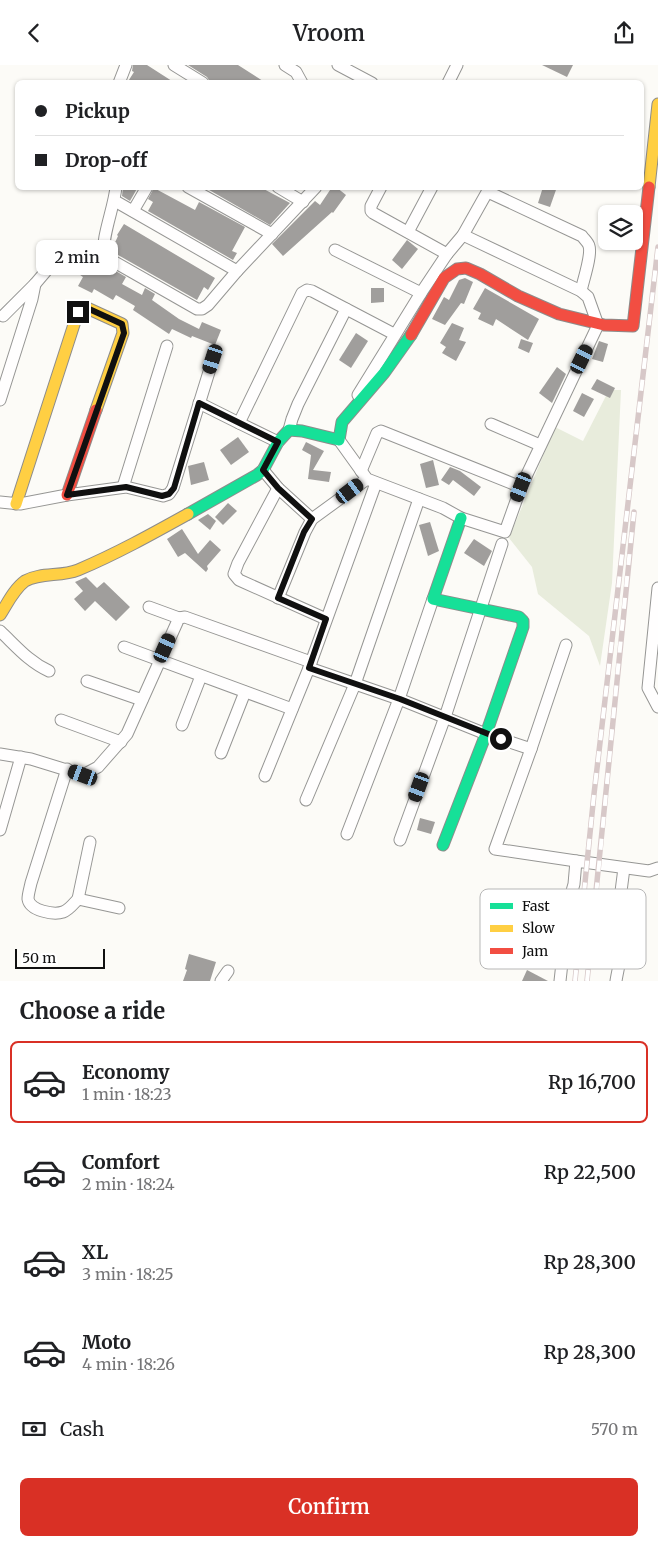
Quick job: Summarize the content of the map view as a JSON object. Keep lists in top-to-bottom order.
{
  "legend": ["Fast", "Slow", "Jam"],
  "scale_bar": "50 m",
  "page": {
    "header": "Vroom",
    "banner": ["Pickup", "Drop-off"],
    "bubble": "2 min",
    "scale": "50 m",
    "heading": "Choose a ride",
    "list": [
      {
        "name": "Economy",
        "note": "1 min · 18:23",
        "value": "Rp 16,700"
      },
      {
        "name": "Comfort",
        "note": "2 min · 18:24",
        "value": "Rp 22,500"
      },
      {
        "name": "XL",
        "note": "3 min · 18:25",
        "value": "Rp 28,300"
      },
      {
        "name": "Moto",
        "note": "4 min · 18:26",
        "value": "Rp 28,300"
      }
    ],
    "pay": ["Cash", "570 m"],
    "buttons": "Confirm"
  }
}
